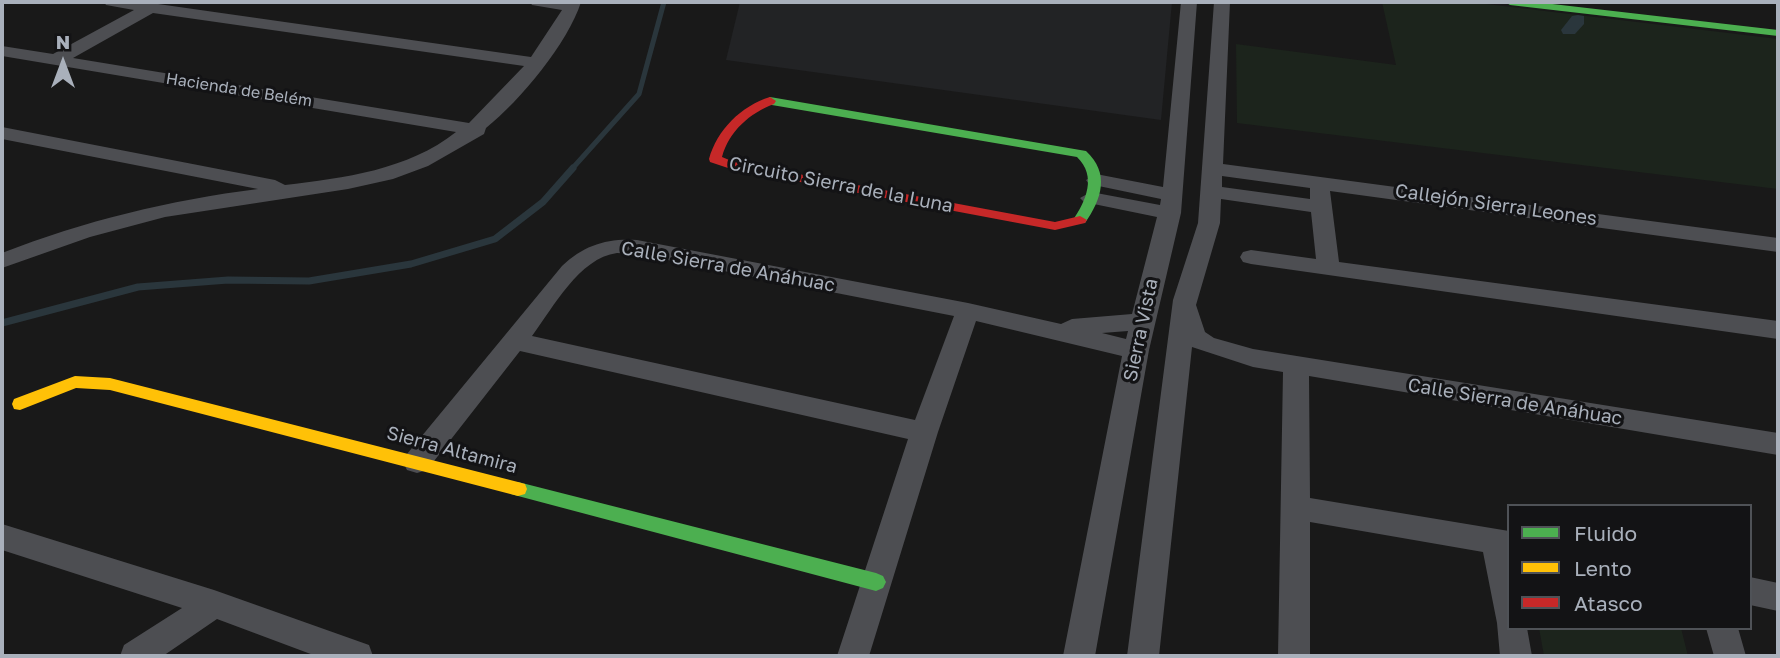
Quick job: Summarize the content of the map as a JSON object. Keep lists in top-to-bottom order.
{
  "streets": {
    "street": [
      "Hacienda de Belém",
      "Circuito Sierra de la Luna",
      "Callejón Sierra Leones",
      "Calle Sierra de Anáhuac",
      "Sierra Vista",
      "Sierra Altamira"
    ]
  },
  "crossings": [
    ["Callejón Sierra Leones", "Sierra Vista"],
    ["Calle Sierra de Anáhuac", "Sierra Vista"],
    ["Calle Sierra de Anáhuac", "Sierra Altamira"]
  ],
  "legend": ["Fluido", "Lento", "Atasco"],
  "north": "top"
}
